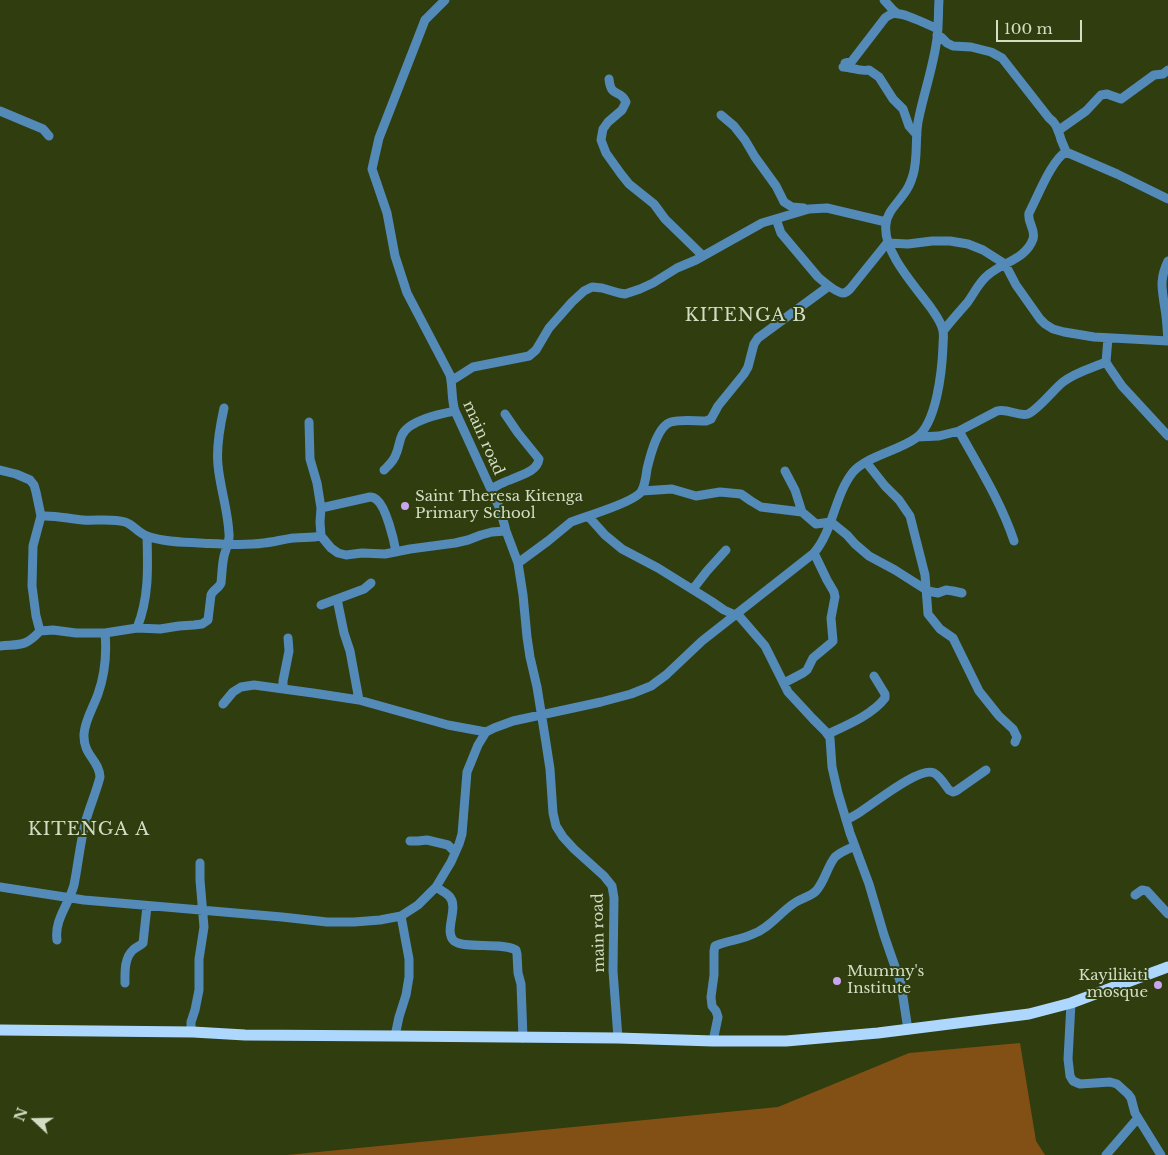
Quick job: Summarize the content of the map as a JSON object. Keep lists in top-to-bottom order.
{
  "streets": {
    "street": ["main road"]
  },
  "districts": ["KITENGA B", "KITENGA A"],
  "places": ["Saint Theresa Kitenga Primary School", "Mummy's Institute", "Kayilikiti mosque"],
  "scale_bar": "100 m",
  "north": "left"
}
